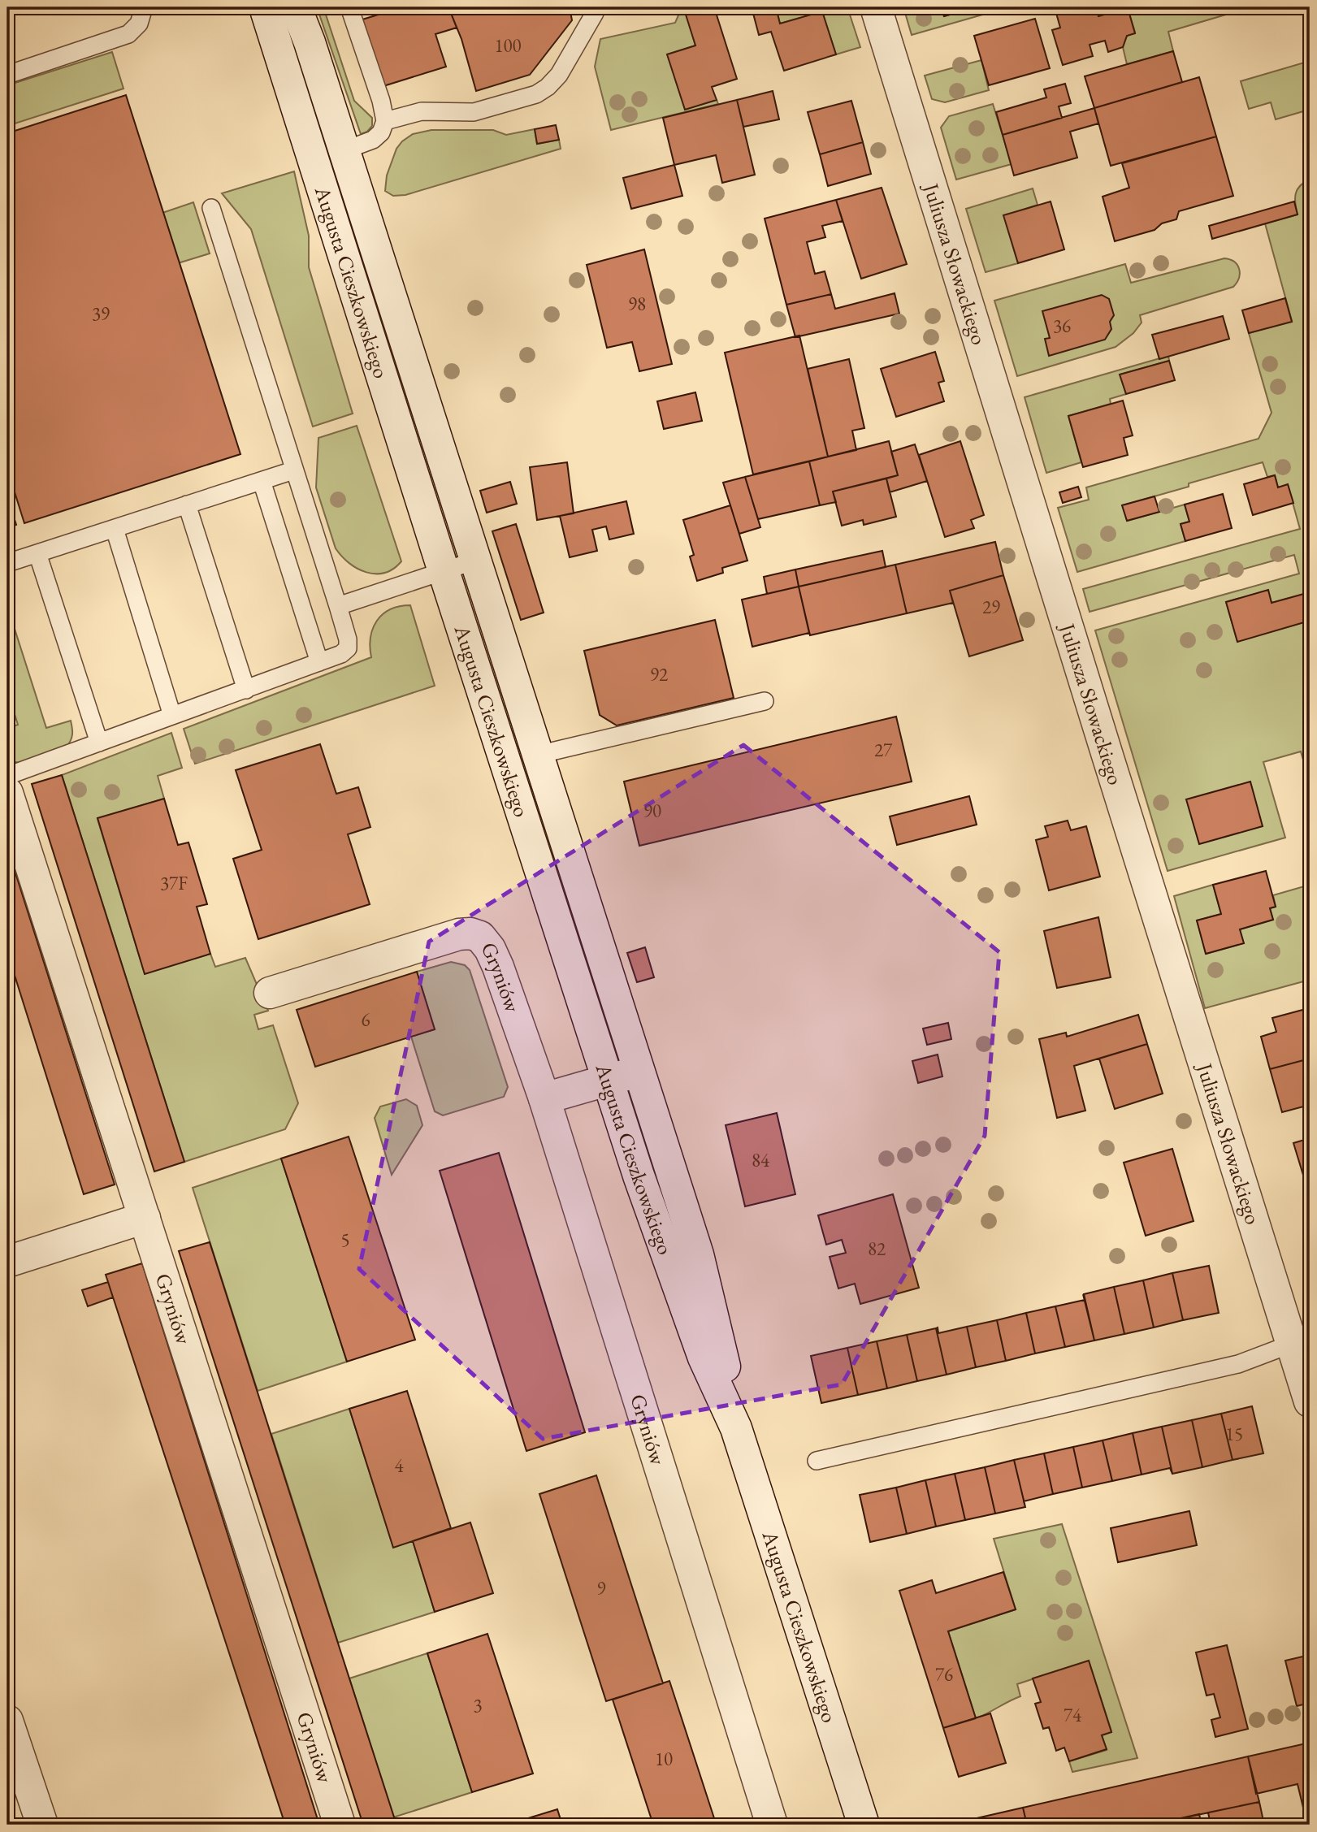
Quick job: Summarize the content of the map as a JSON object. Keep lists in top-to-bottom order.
{
  "streets": {
    "street": ["Juliusza Słowackiego", "Augusta Cieszkowskiego", "Gryniów"]
  },
  "house_numbers": [
    "100",
    "98",
    "39",
    "36",
    "29",
    "92",
    "27",
    "90",
    "37F",
    "6",
    "84",
    "5",
    "82",
    "15",
    "4",
    "9",
    "76",
    "3",
    "74",
    "10"
  ]
}
